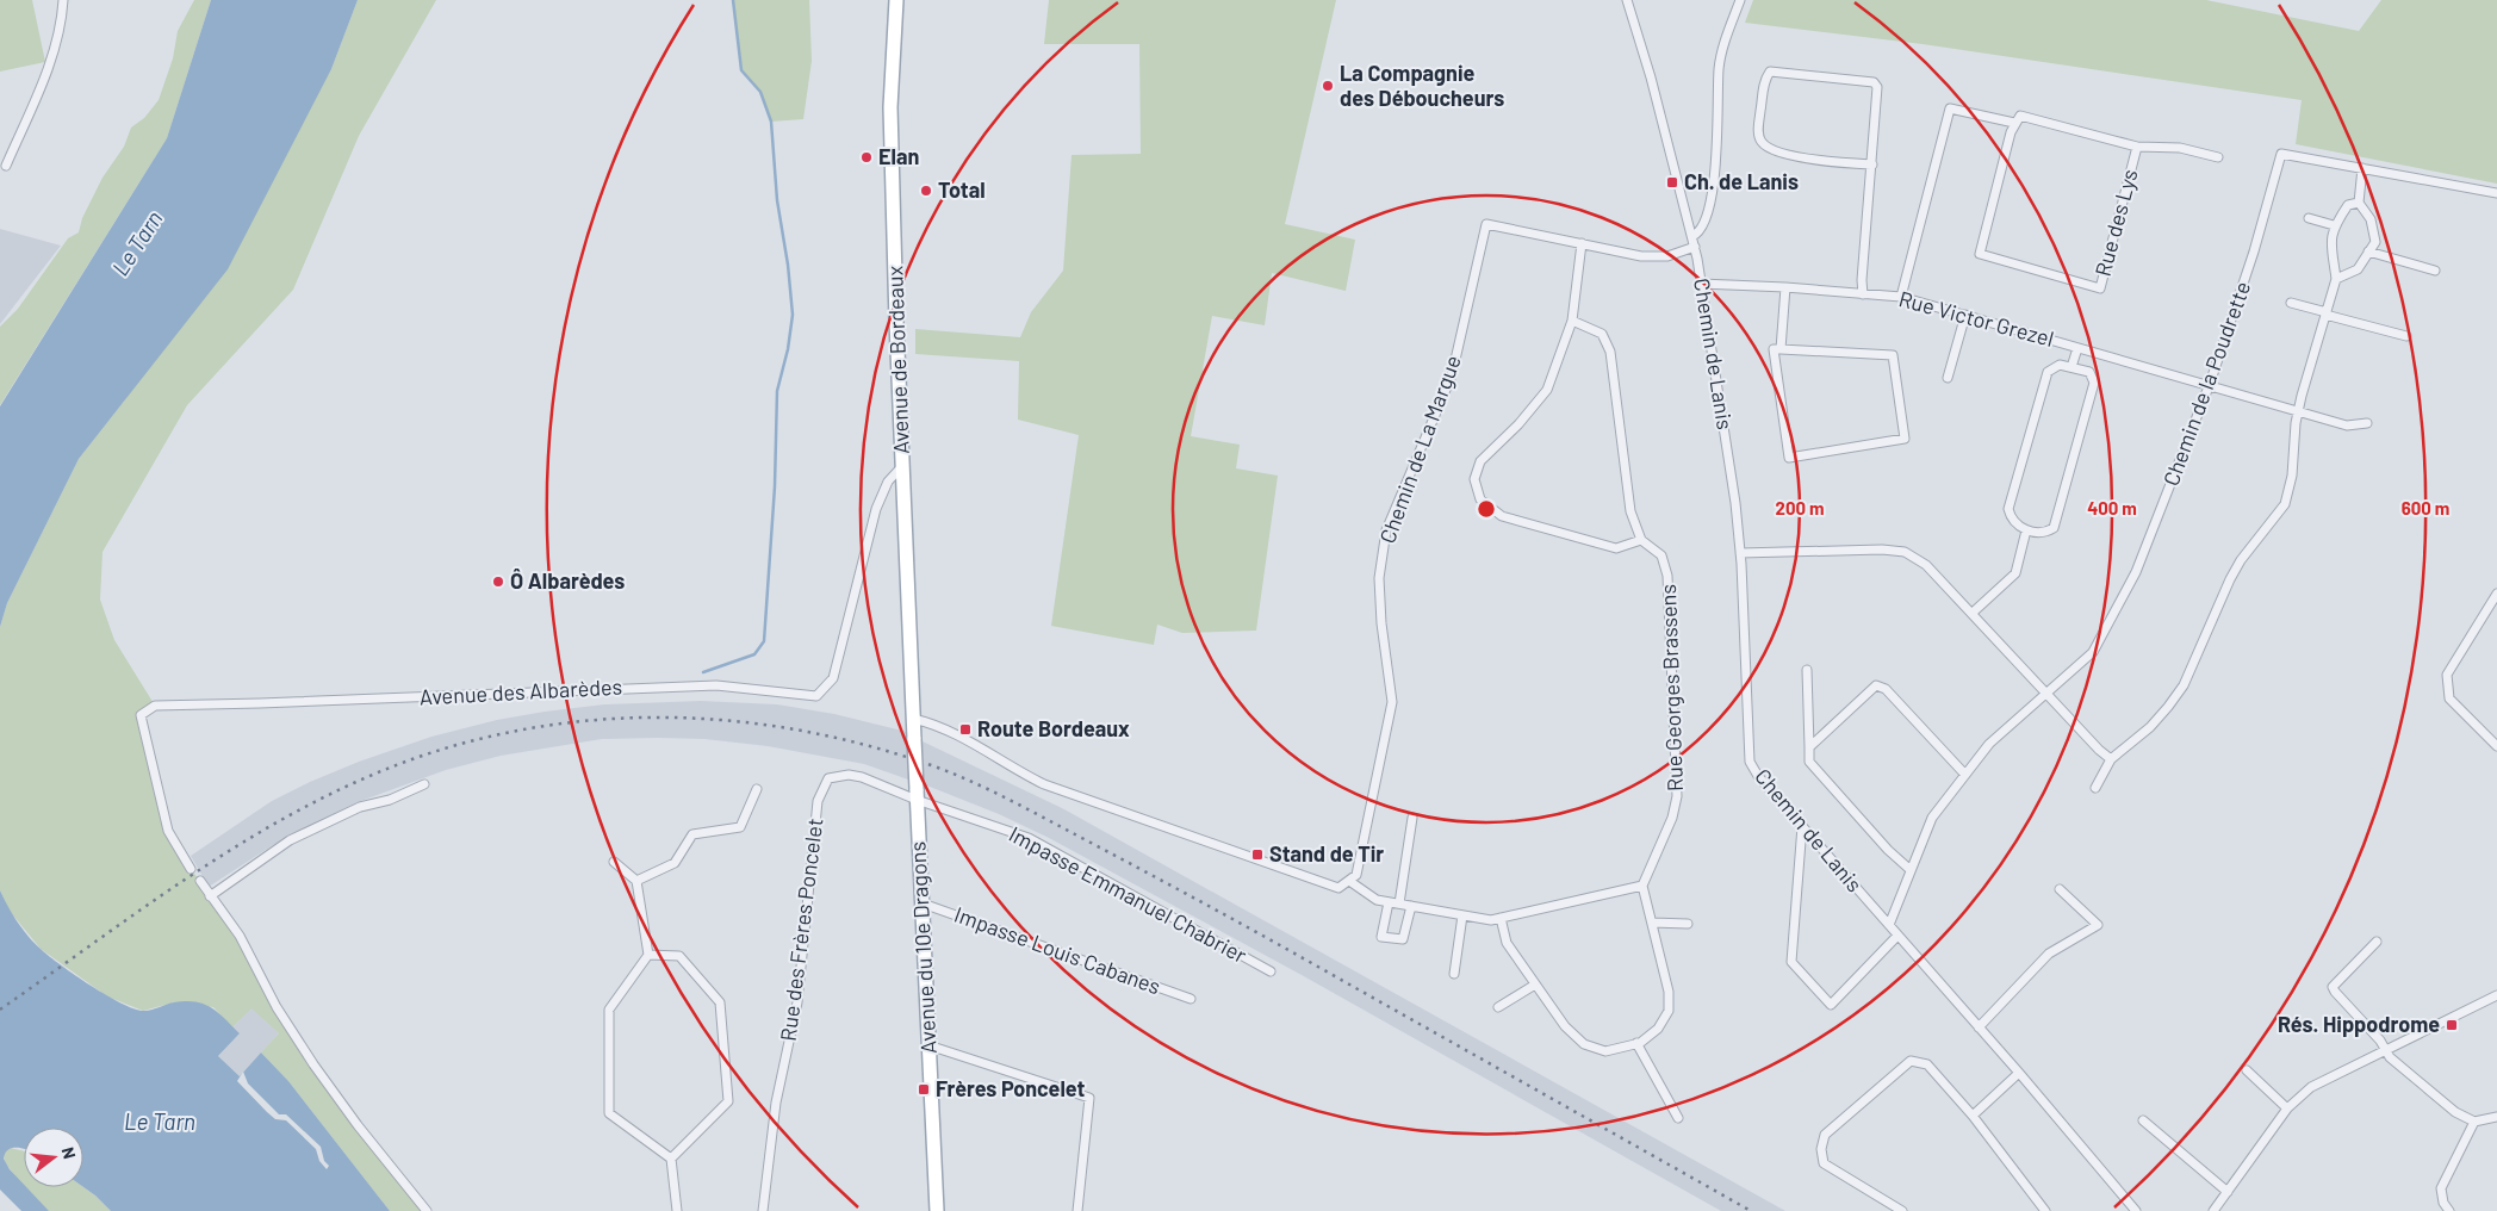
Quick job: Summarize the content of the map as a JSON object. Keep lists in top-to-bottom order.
{
  "streets": {
    "main road": ["Avenue de Bordeaux", "Avenue du 10e Dragons"],
    "street": [
      "Rue des Lys",
      "Rue Victor Grezel",
      "Chemin de Lanis",
      "Chemin de la Poudrette",
      "Chemin de La Margue",
      "Rue Georges Brassens",
      "Avenue des Albarèdes",
      "Impasse Emmanuel Chabrier",
      "Rue des Frères Poncelet",
      "Impasse Louis Cabanes"
    ]
  },
  "crossings": [
    ["Rue des Lys", "Rue Victor Grezel"],
    ["Rue Victor Grezel", "Chemin de Lanis"],
    ["Rue Victor Grezel", "Chemin de la Poudrette"],
    ["Chemin de Lanis", "Chemin de la Poudrette"],
    ["Chemin de Lanis", "Chemin de La Margue"],
    ["Avenue de Bordeaux", "Avenue des Albarèdes"],
    ["Avenue de Bordeaux", "Avenue du 10e Dragons"],
    ["Impasse Emmanuel Chabrier", "Rue des Frères Poncelet"],
    ["Impasse Emmanuel Chabrier", "Avenue du 10e Dragons"],
    ["Rue des Frères Poncelet", "Avenue du 10e Dragons"],
    ["Avenue du 10e Dragons", "Impasse Louis Cabanes"]
  ],
  "water": ["Le Tarn"],
  "places": {
    "other": [
      "La Compagnie des Déboucheurs",
      "Elan",
      "Total",
      "Ô Albarèdes"
    ],
    "transit": [
      "Ch. de Lanis",
      "Route Bordeaux",
      "Stand de Tir",
      "Rés. Hippodrome",
      "Frères Poncelet"
    ]
  },
  "north": "right",
  "rings": ["200 m", "400 m", "600 m"]
}
